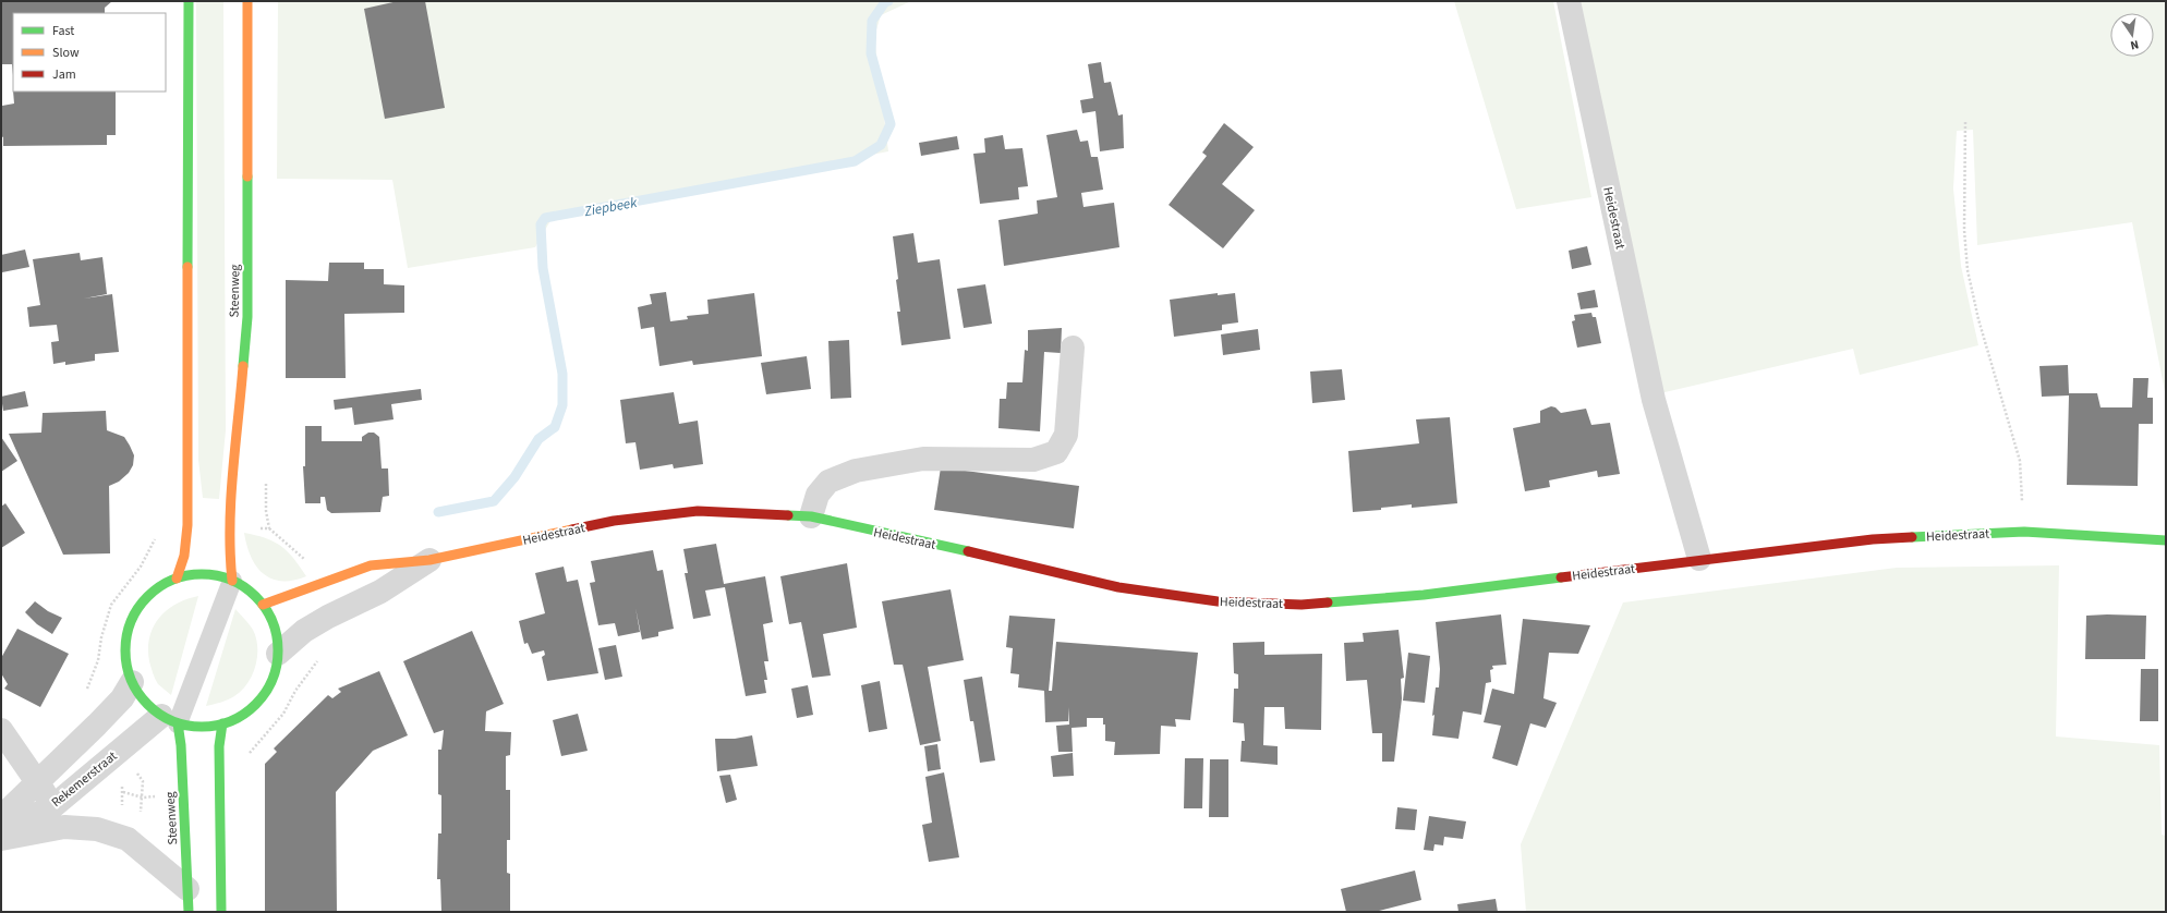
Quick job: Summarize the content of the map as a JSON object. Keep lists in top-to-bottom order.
{
  "streets": {
    "main road": ["Heidestraat", "Steenweg"],
    "street": ["Rekemerstraat"]
  },
  "crossings": [
    ["Steenweg", "Rekemerstraat"]
  ],
  "water": ["Ziepbeek"],
  "legend": ["Fast", "Slow", "Jam"],
  "north": "bottom"
}
